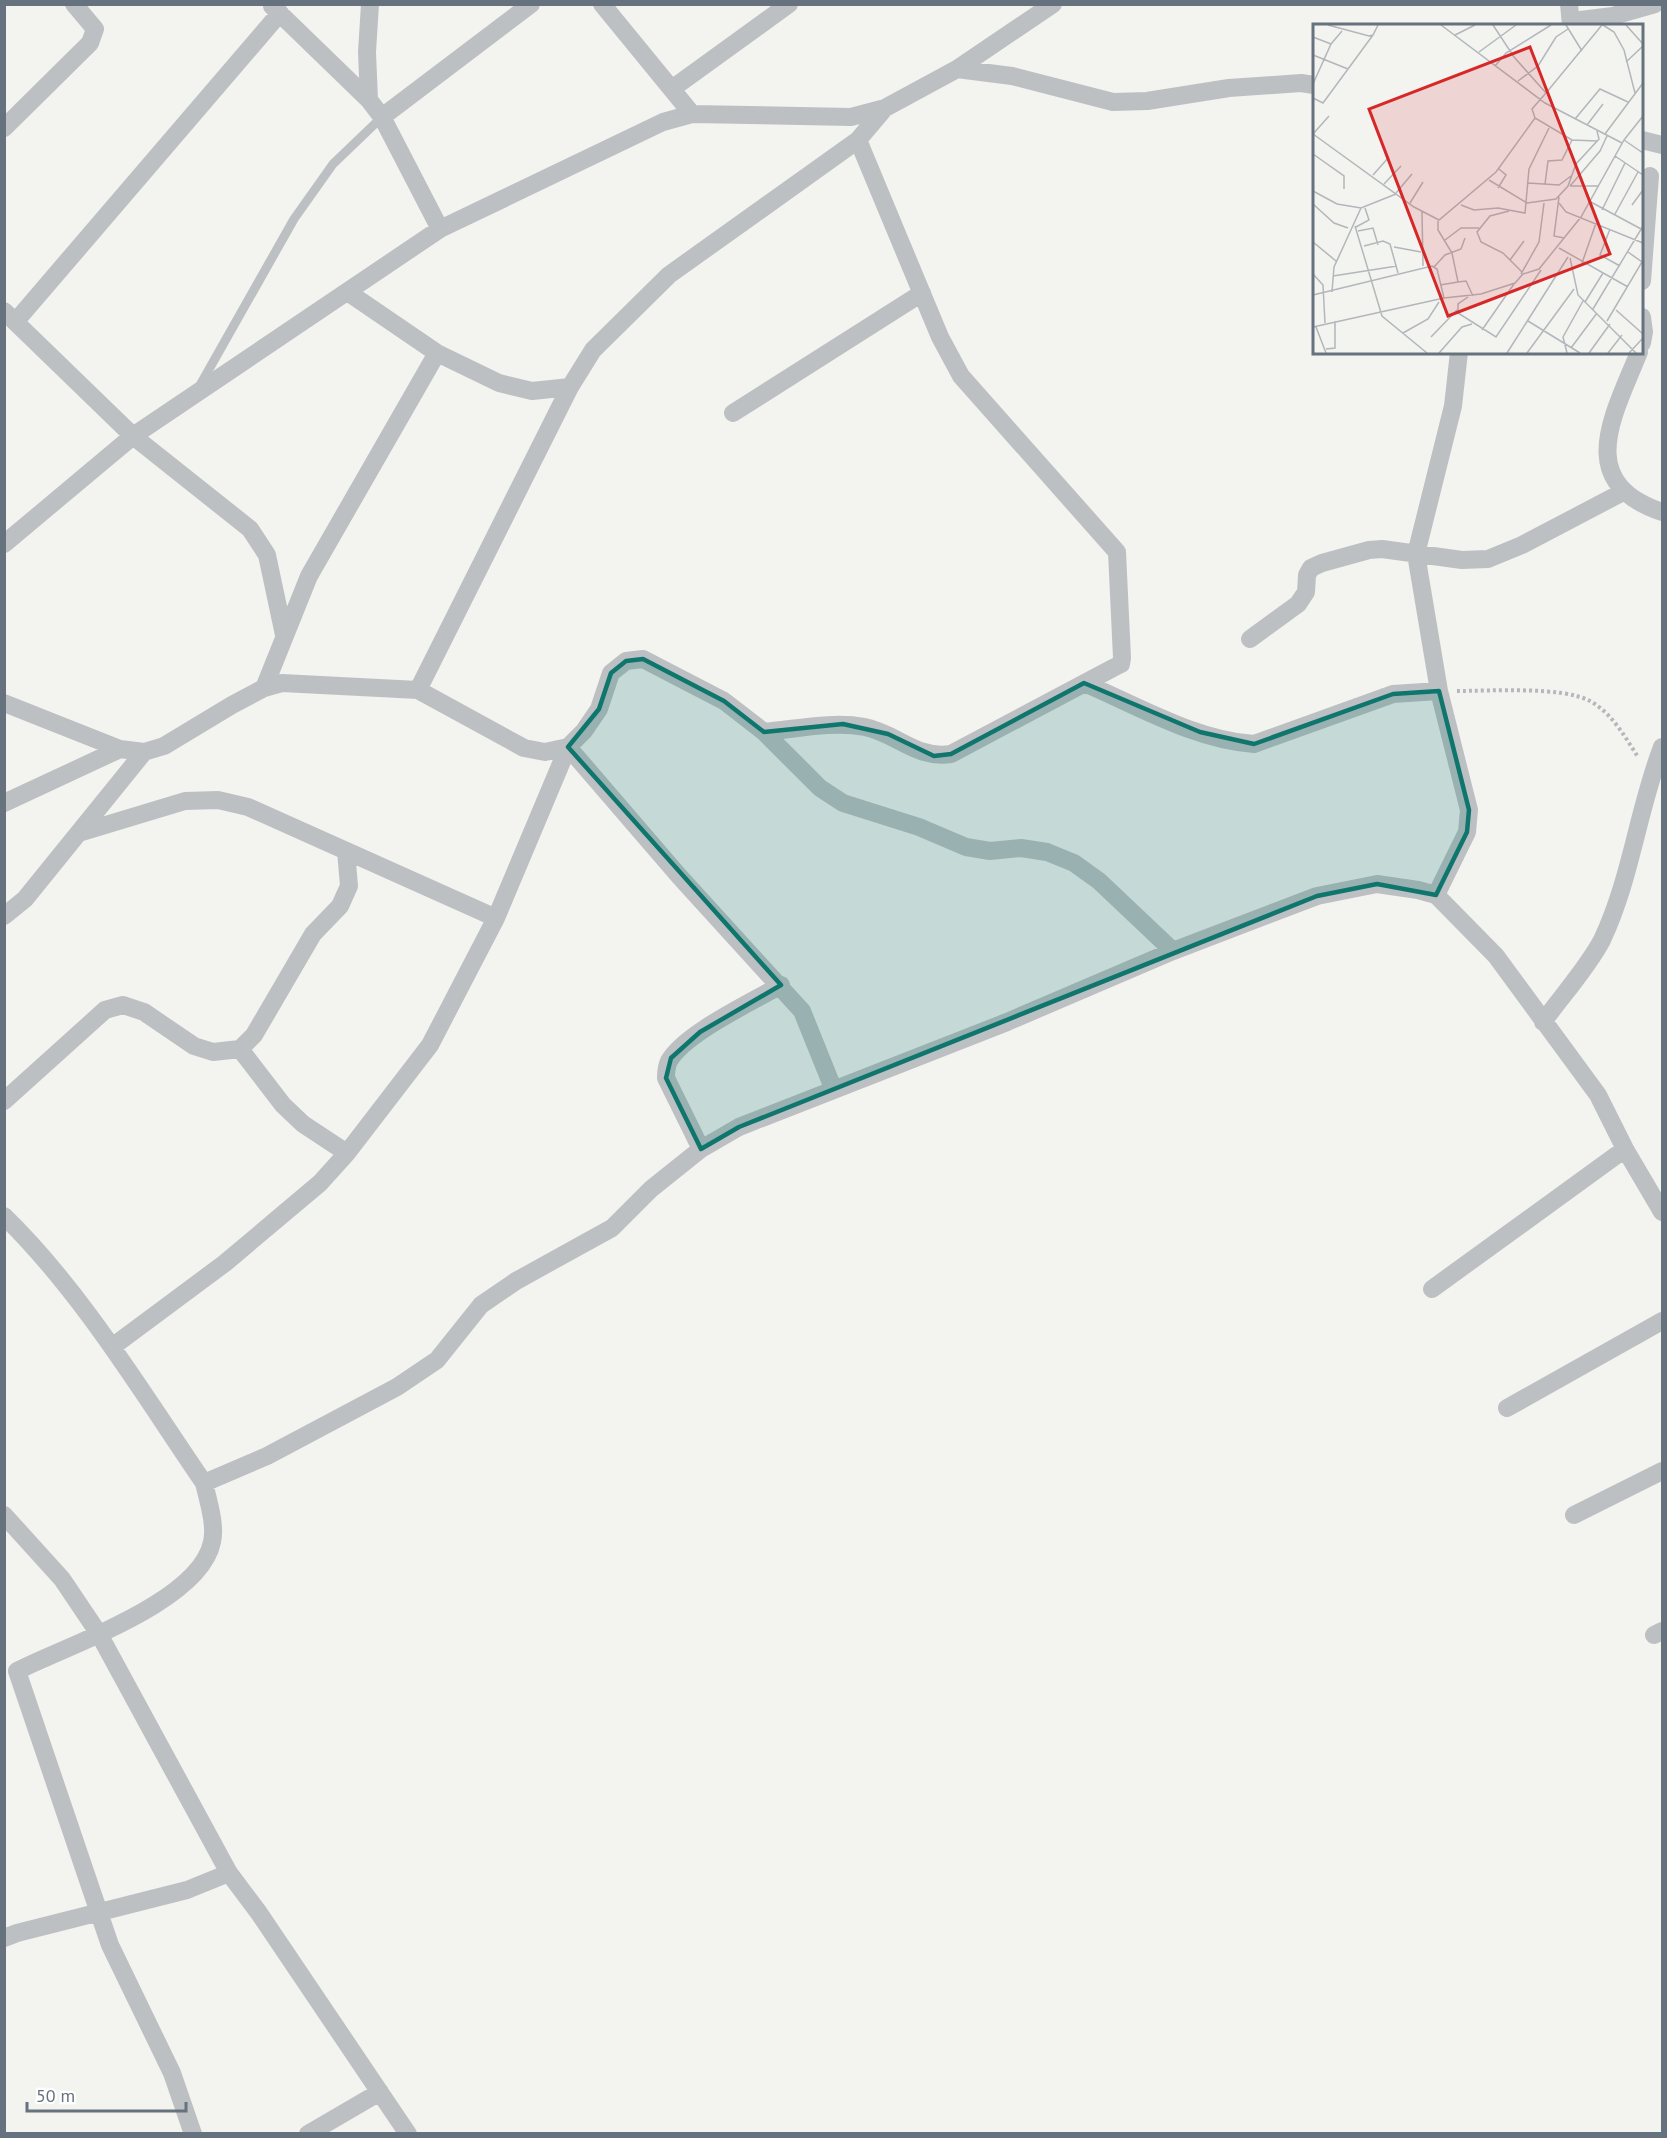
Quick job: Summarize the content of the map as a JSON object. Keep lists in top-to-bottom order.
{
  "scale_bar": "50 m"
}
